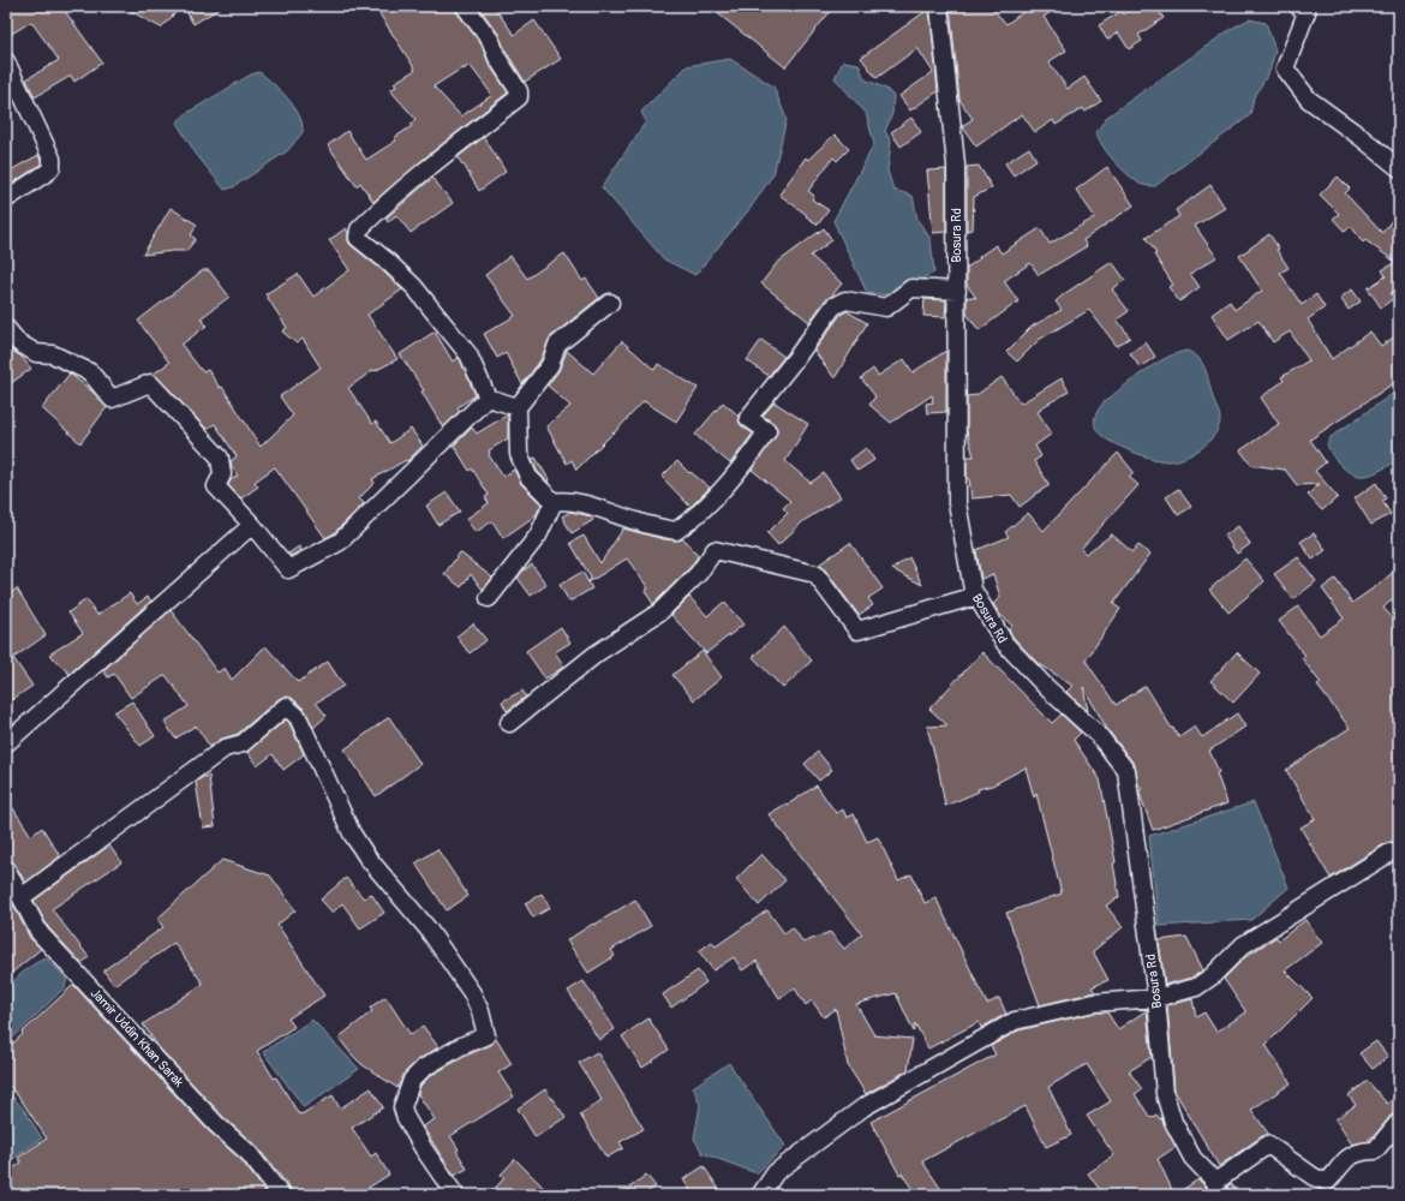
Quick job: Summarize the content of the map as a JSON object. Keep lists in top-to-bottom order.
{
  "streets": {
    "street": ["Bosura Rd", "Jamir Uddin Khan Sarak"]
  }
}
